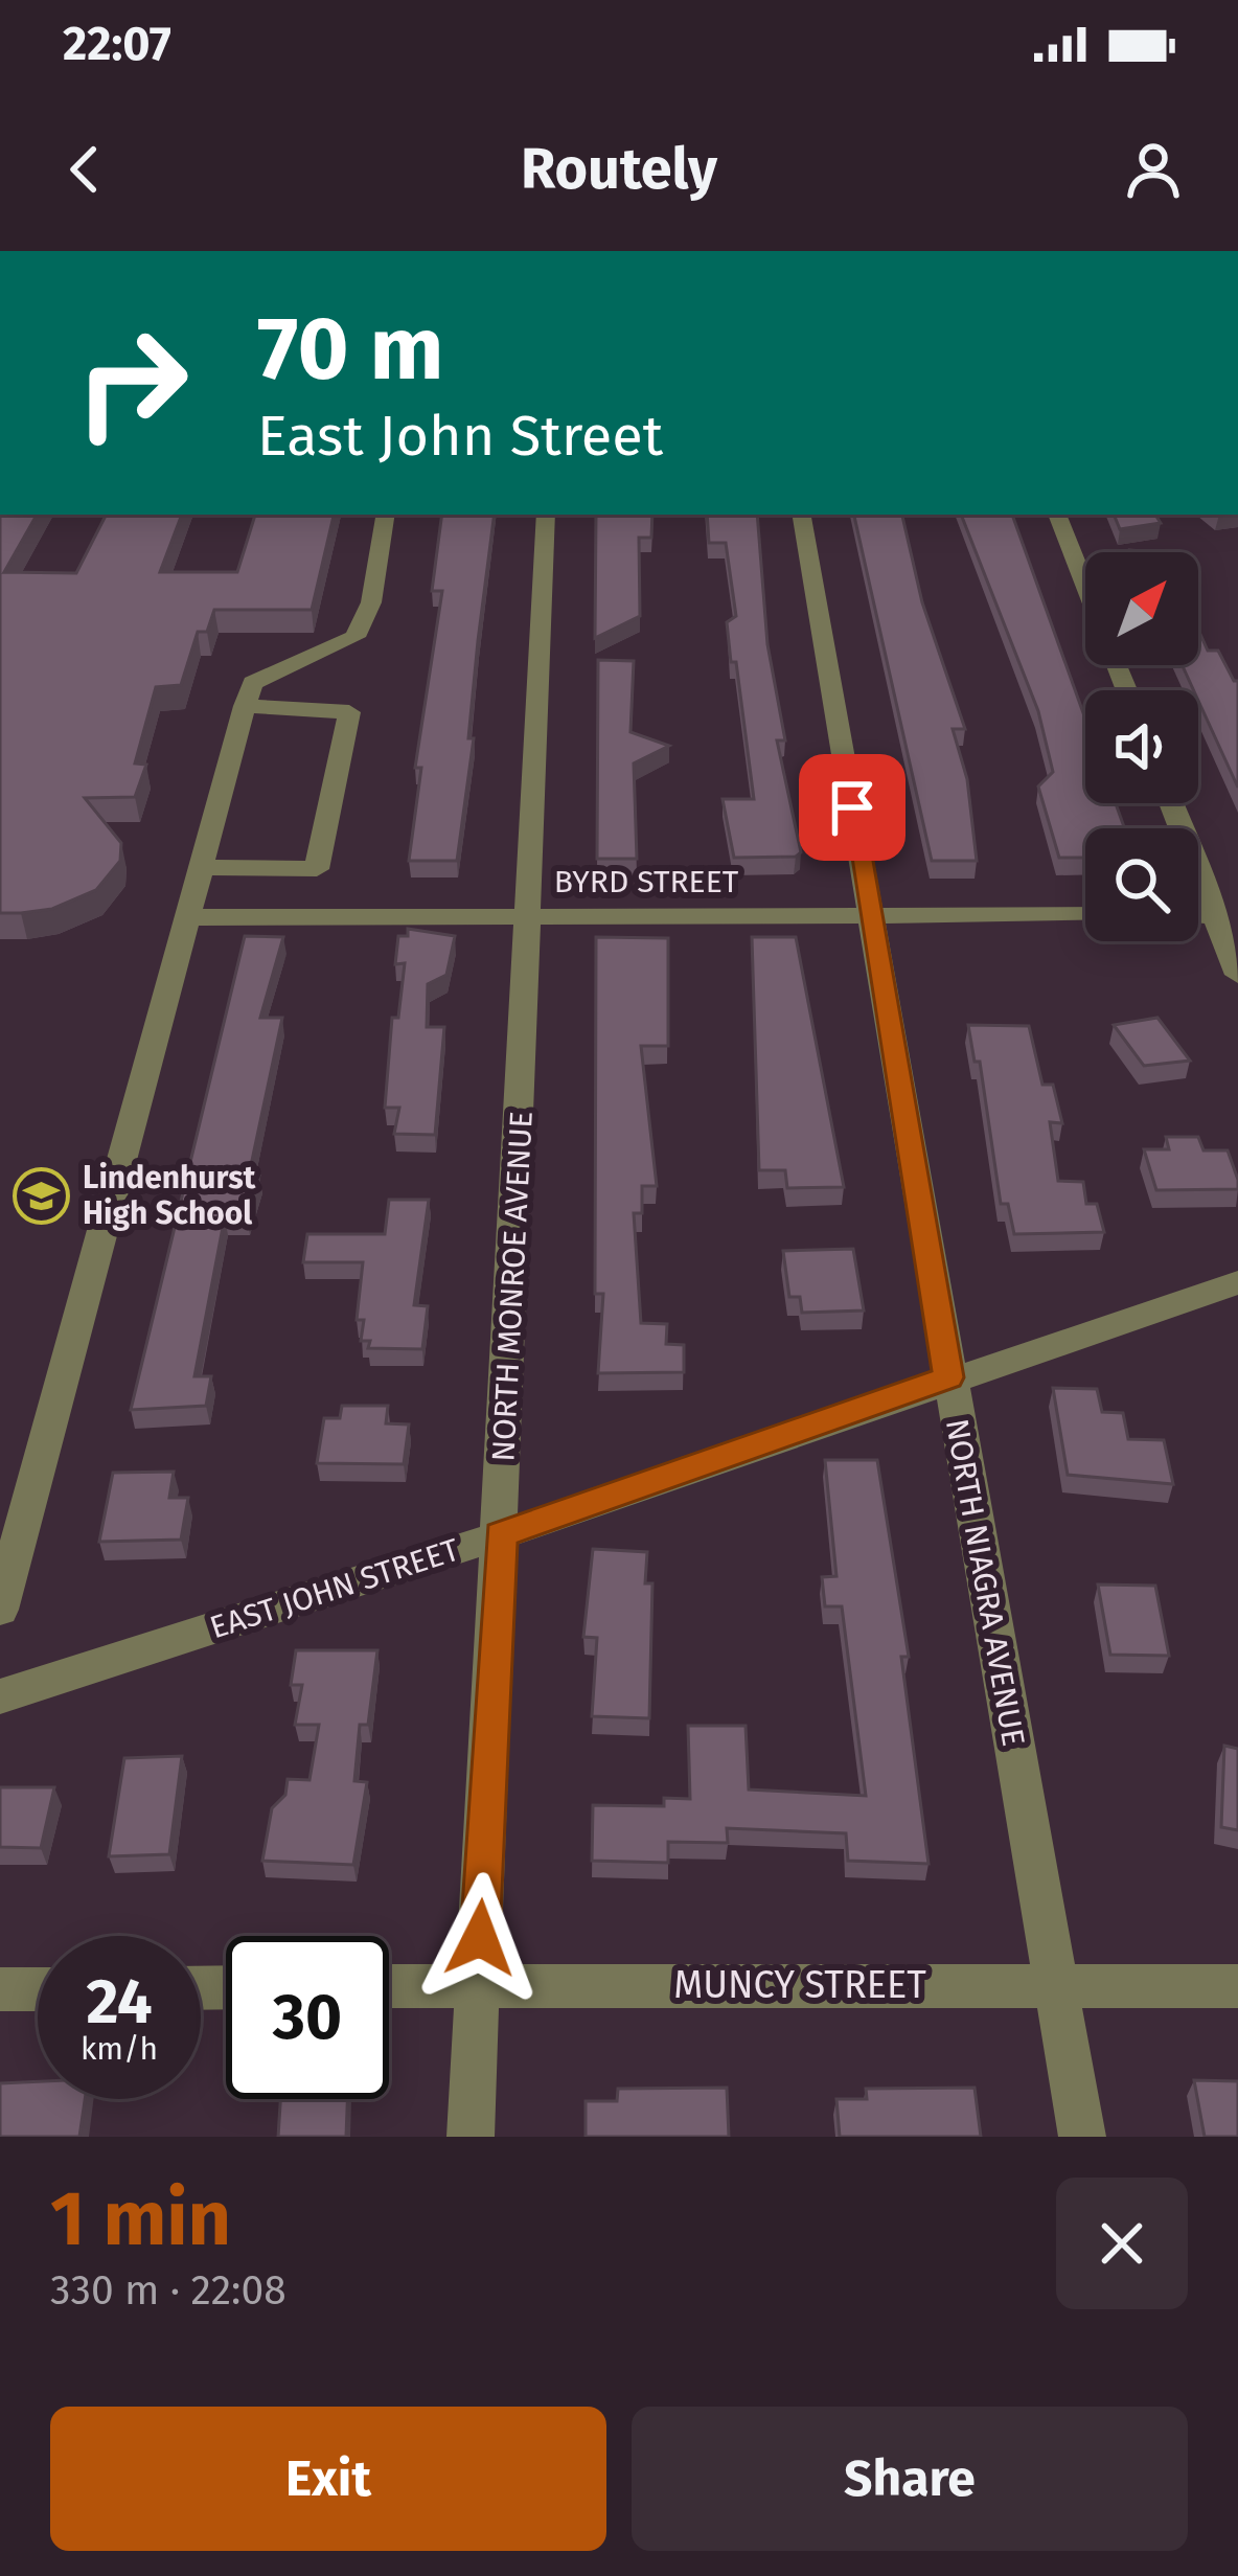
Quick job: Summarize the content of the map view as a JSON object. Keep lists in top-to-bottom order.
{
  "streets": {
    "street": [
      "BYRD STREET",
      "NORTH MONROE AVENUE",
      "NORTH NIAGRA AVENUE",
      "EAST JOHN STREET",
      "MUNCY STREET"
    ]
  },
  "crossings": [
    ["BYRD STREET", "NORTH MONROE AVENUE"],
    ["BYRD STREET", "NORTH NIAGRA AVENUE"],
    ["NORTH MONROE AVENUE", "EAST JOHN STREET"],
    ["NORTH MONROE AVENUE", "MUNCY STREET"],
    ["NORTH NIAGRA AVENUE", "EAST JOHN STREET"],
    ["NORTH NIAGRA AVENUE", "MUNCY STREET"]
  ],
  "places": {
    "school or university": ["Lindenhurst High School"]
  },
  "north": "top right",
  "page": {
    "status": "22:07",
    "header": "Routely",
    "turn": ["70 m", "East John Street"],
    "speed": "24 km/h",
    "limit": "30",
    "heading": ["1 min", "330 m · 22:08"],
    "buttons": ["Exit", "Share"]
  }
}
